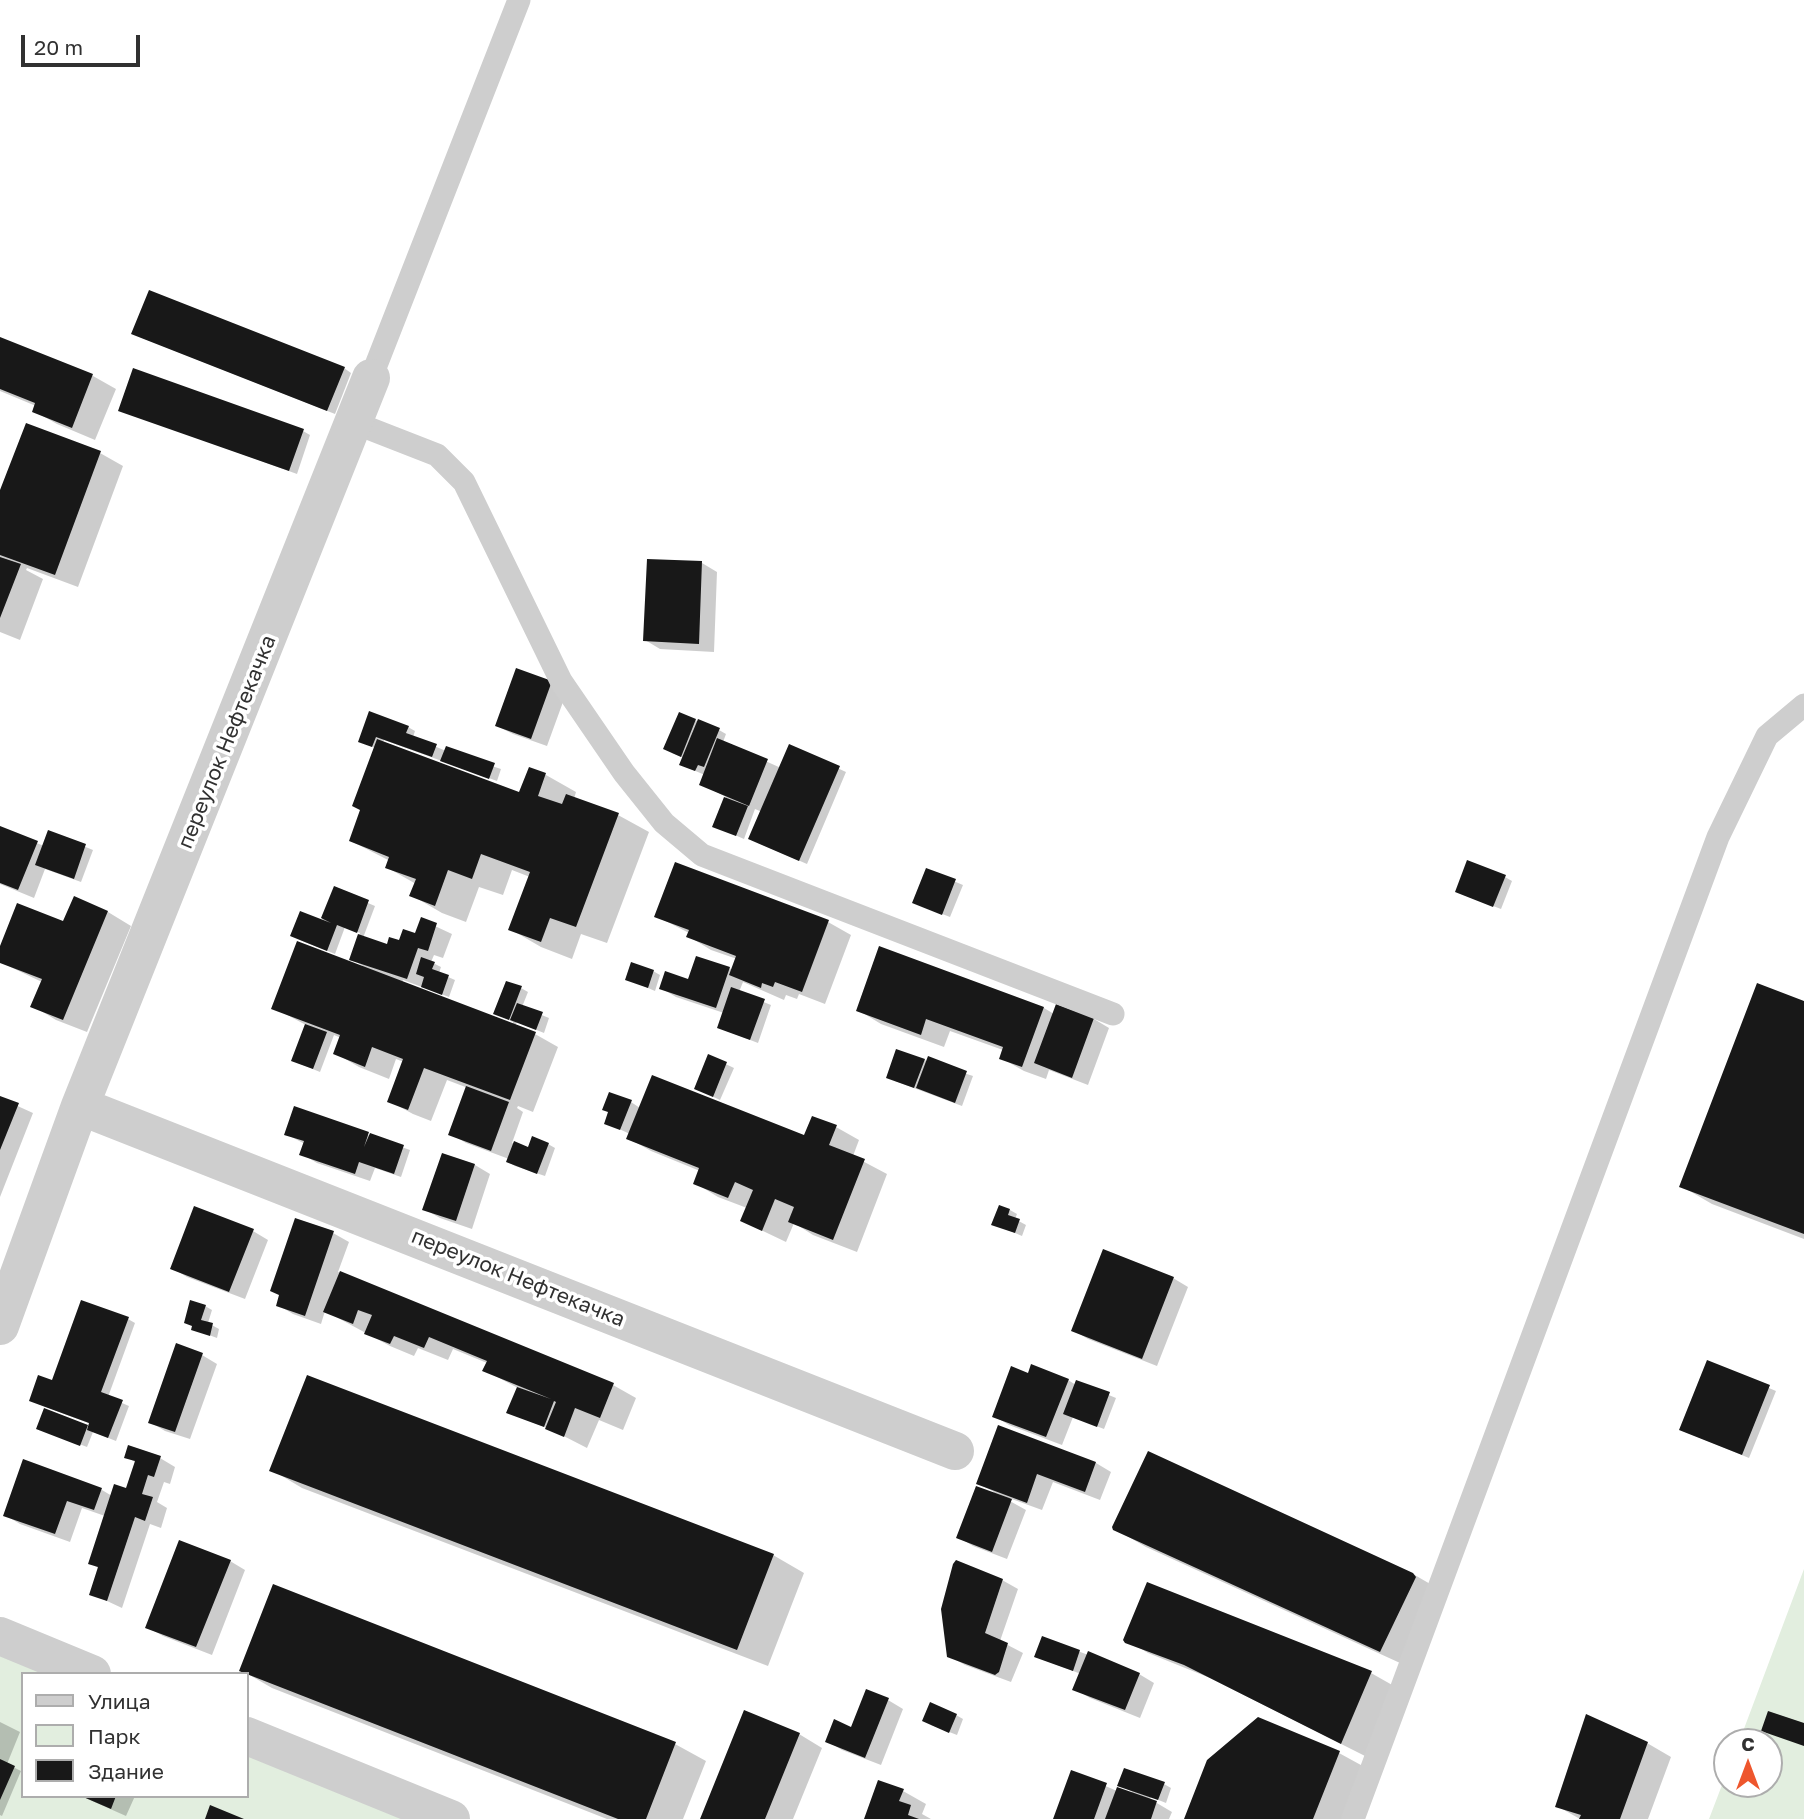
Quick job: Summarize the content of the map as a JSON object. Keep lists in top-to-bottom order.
{
  "streets": {
    "street": ["переулок Нефтекачка"]
  },
  "legend": ["Улица", "Парк", "Здание"],
  "scale_bar": "20 m",
  "north": "top"
}
